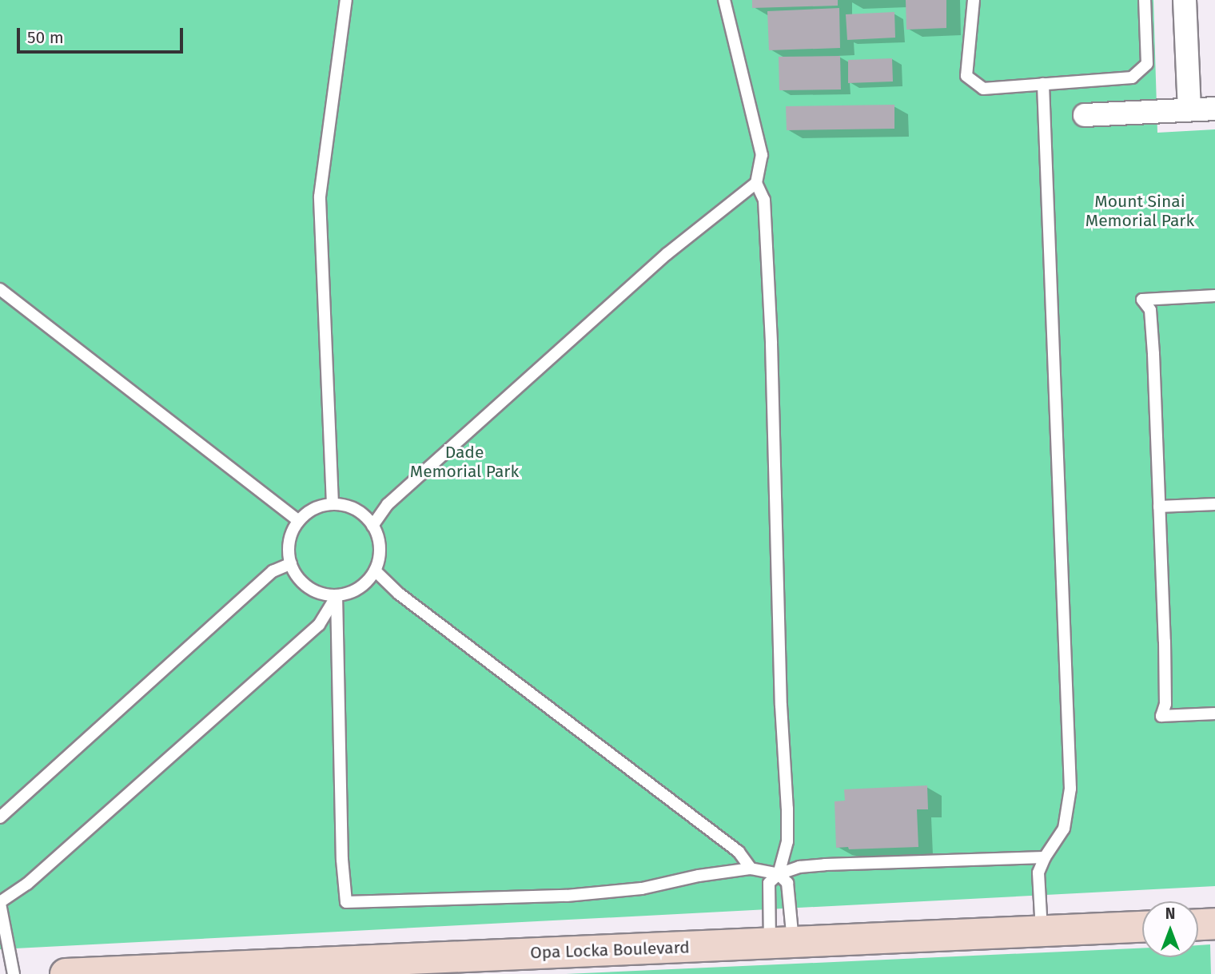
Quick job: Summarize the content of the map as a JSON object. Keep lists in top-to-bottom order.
{
  "streets": {
    "main road": ["Opa Locka Boulevard"]
  },
  "parks": ["Mount Sinai Memorial Park", "Dade Memorial Park"],
  "scale_bar": "50 m",
  "north": "top"
}
